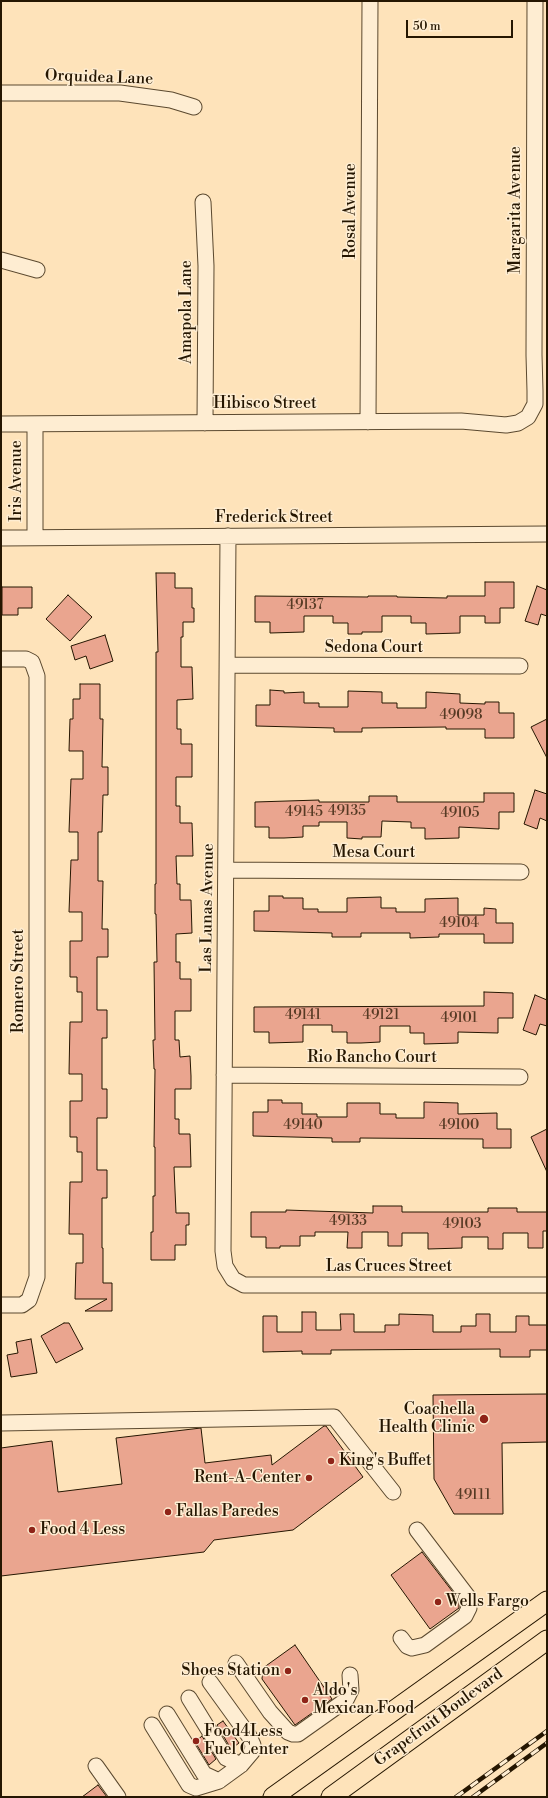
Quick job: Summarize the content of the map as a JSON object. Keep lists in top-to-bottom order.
{
  "streets": {
    "main road": ["Grapefruit Boulevard"],
    "street": [
      "Orquidea Lane",
      "Margarita Avenue",
      "Rosal Avenue",
      "Amapola Lane",
      "Hibisco Street",
      "Iris Avenue",
      "Frederick Street",
      "Sedona Court",
      "Mesa Court",
      "Las Lunas Avenue",
      "Romero Street",
      "Rio Rancho Court",
      "Las Cruces Street"
    ]
  },
  "crossings": [
    ["Margarita Avenue", "Hibisco Street"],
    ["Rosal Avenue", "Hibisco Street"],
    ["Amapola Lane", "Hibisco Street"],
    ["Hibisco Street", "Iris Avenue"],
    ["Iris Avenue", "Frederick Street"],
    ["Frederick Street", "Las Lunas Avenue"],
    ["Sedona Court", "Las Lunas Avenue"],
    ["Mesa Court", "Las Lunas Avenue"],
    ["Las Lunas Avenue", "Rio Rancho Court"],
    ["Las Lunas Avenue", "Las Cruces Street"]
  ],
  "places": [
    "Coachella Health Clinic",
    "King's Buffet",
    "Rent-A-Center",
    "Fallas Paredes",
    "Food 4 Less",
    "Wells Fargo",
    "Shoes Station",
    "Aldo's Mexican Food",
    "Food4Less Fuel Center"
  ],
  "house_numbers": [
    "49137",
    "49098",
    "49135",
    "49145",
    "49105",
    "49104",
    "49141",
    "49121",
    "49101",
    "49140",
    "49100",
    "49133",
    "49103",
    "49111"
  ],
  "scale_bar": "50 m"
}
